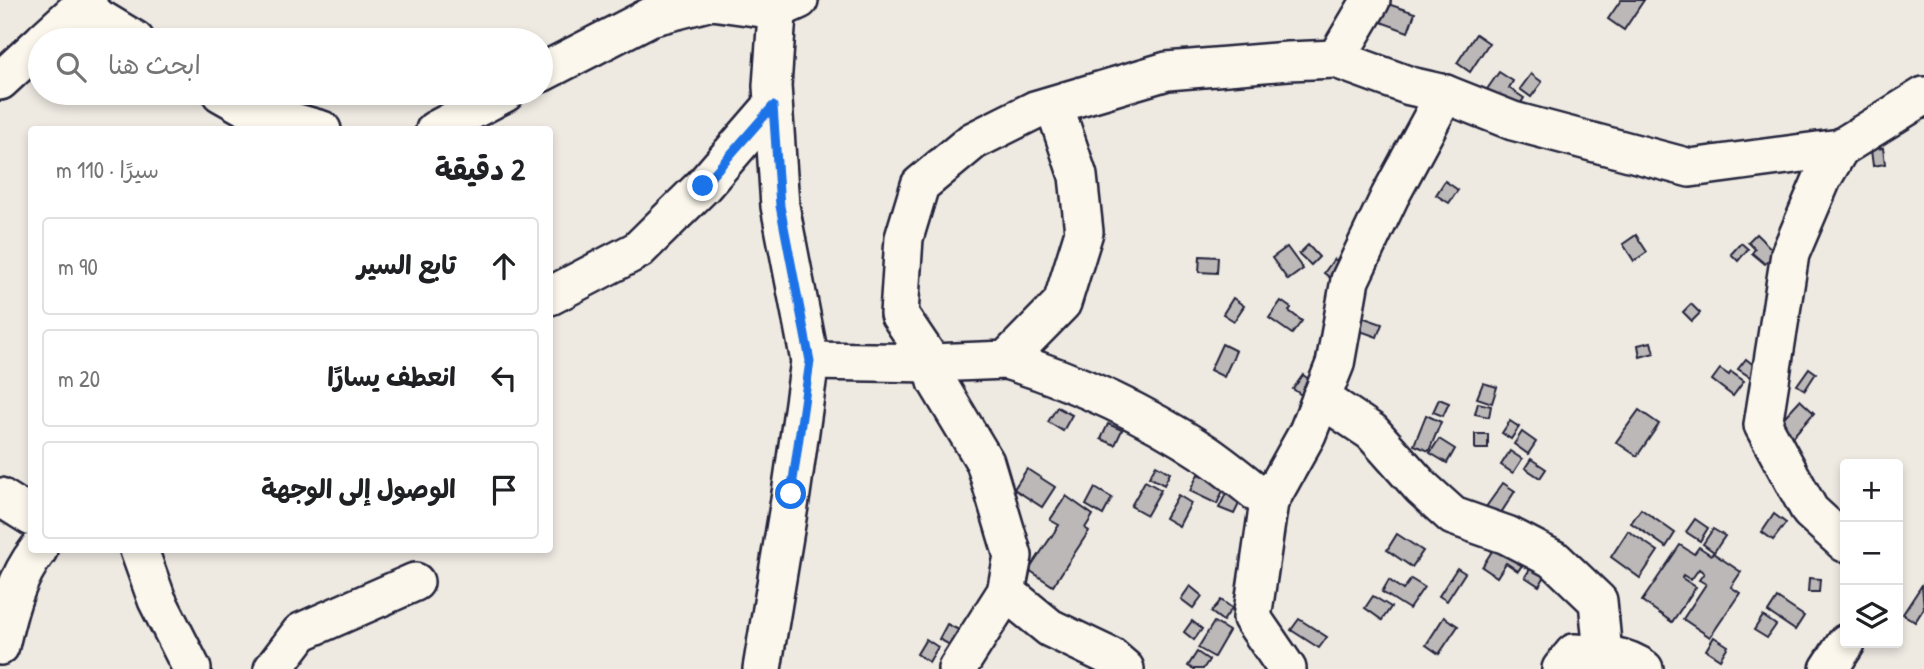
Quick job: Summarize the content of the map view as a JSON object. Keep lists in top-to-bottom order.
{
  "page": {
    "search": "ابحث هنا",
    "heading": ["2 دقيقة", "سيرًا · 110 m"],
    "list": [
      ["تابع السير", "90 m"],
      ["انعطف يسارًا", "20 m"],
      "الوصول إلى الوجهة"
    ],
    "map_buttons": ["+", "−"]
  }
}
